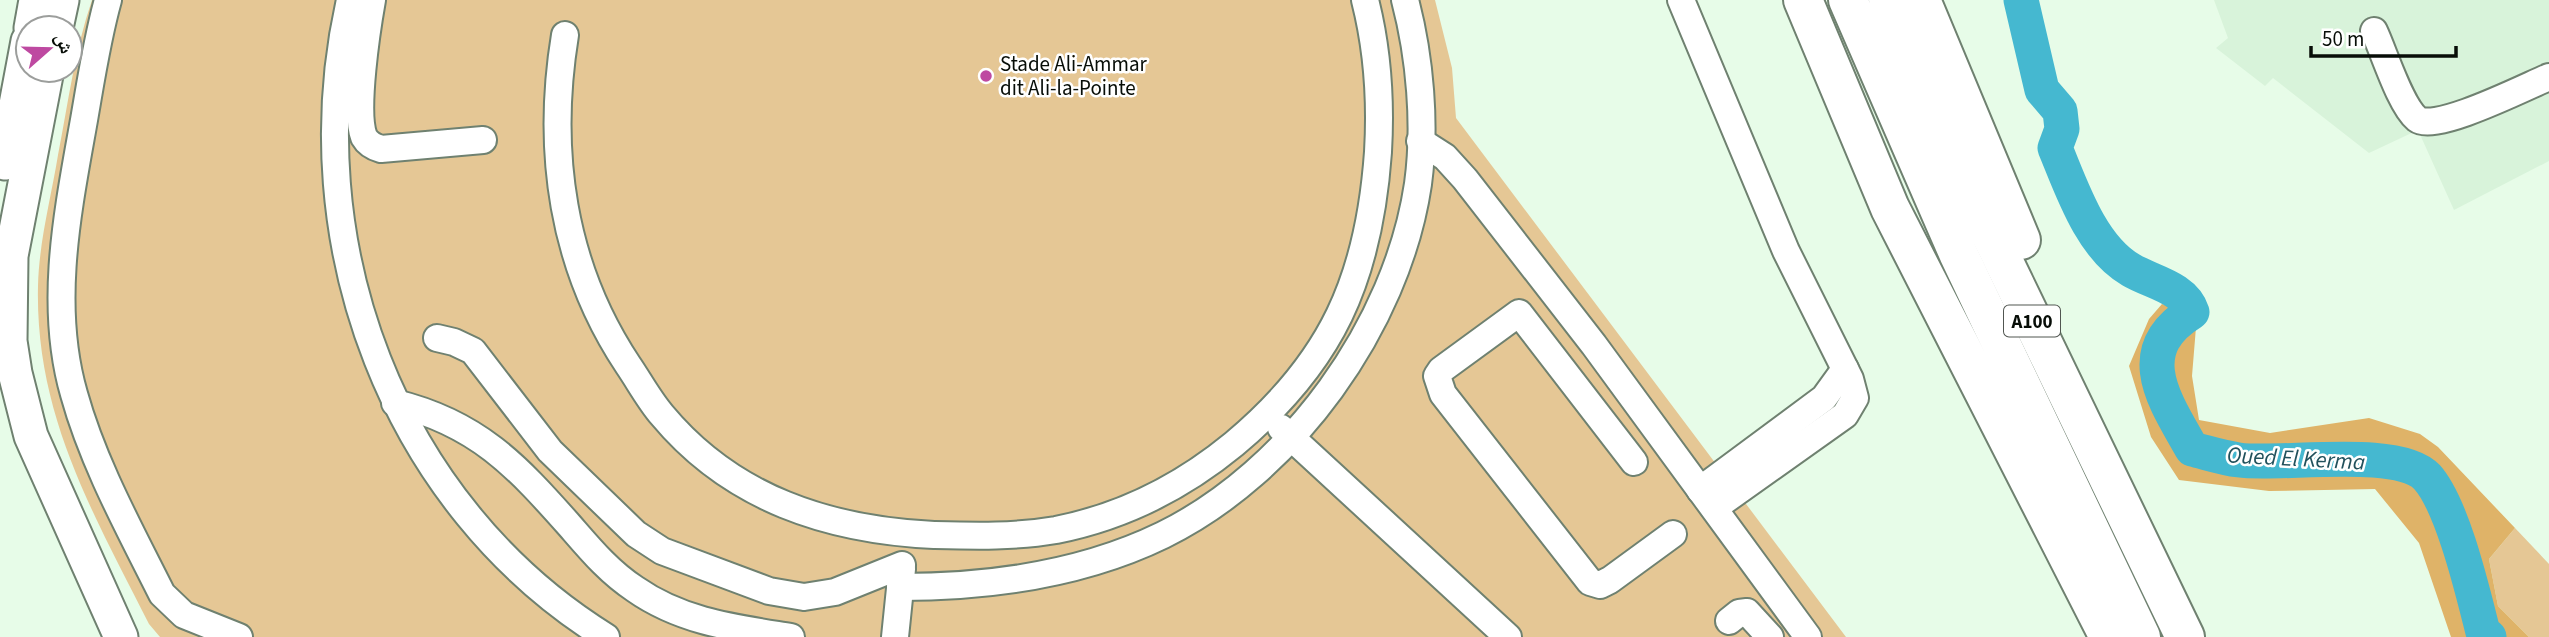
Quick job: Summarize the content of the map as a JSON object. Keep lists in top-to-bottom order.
{
  "streets": {
    "highway": ["A100"]
  },
  "water": ["Oued El Kerma"],
  "places": ["Stade Ali-Ammar dit Ali-la-Pointe"],
  "scale_bar": "50 m",
  "north": "right"
}
